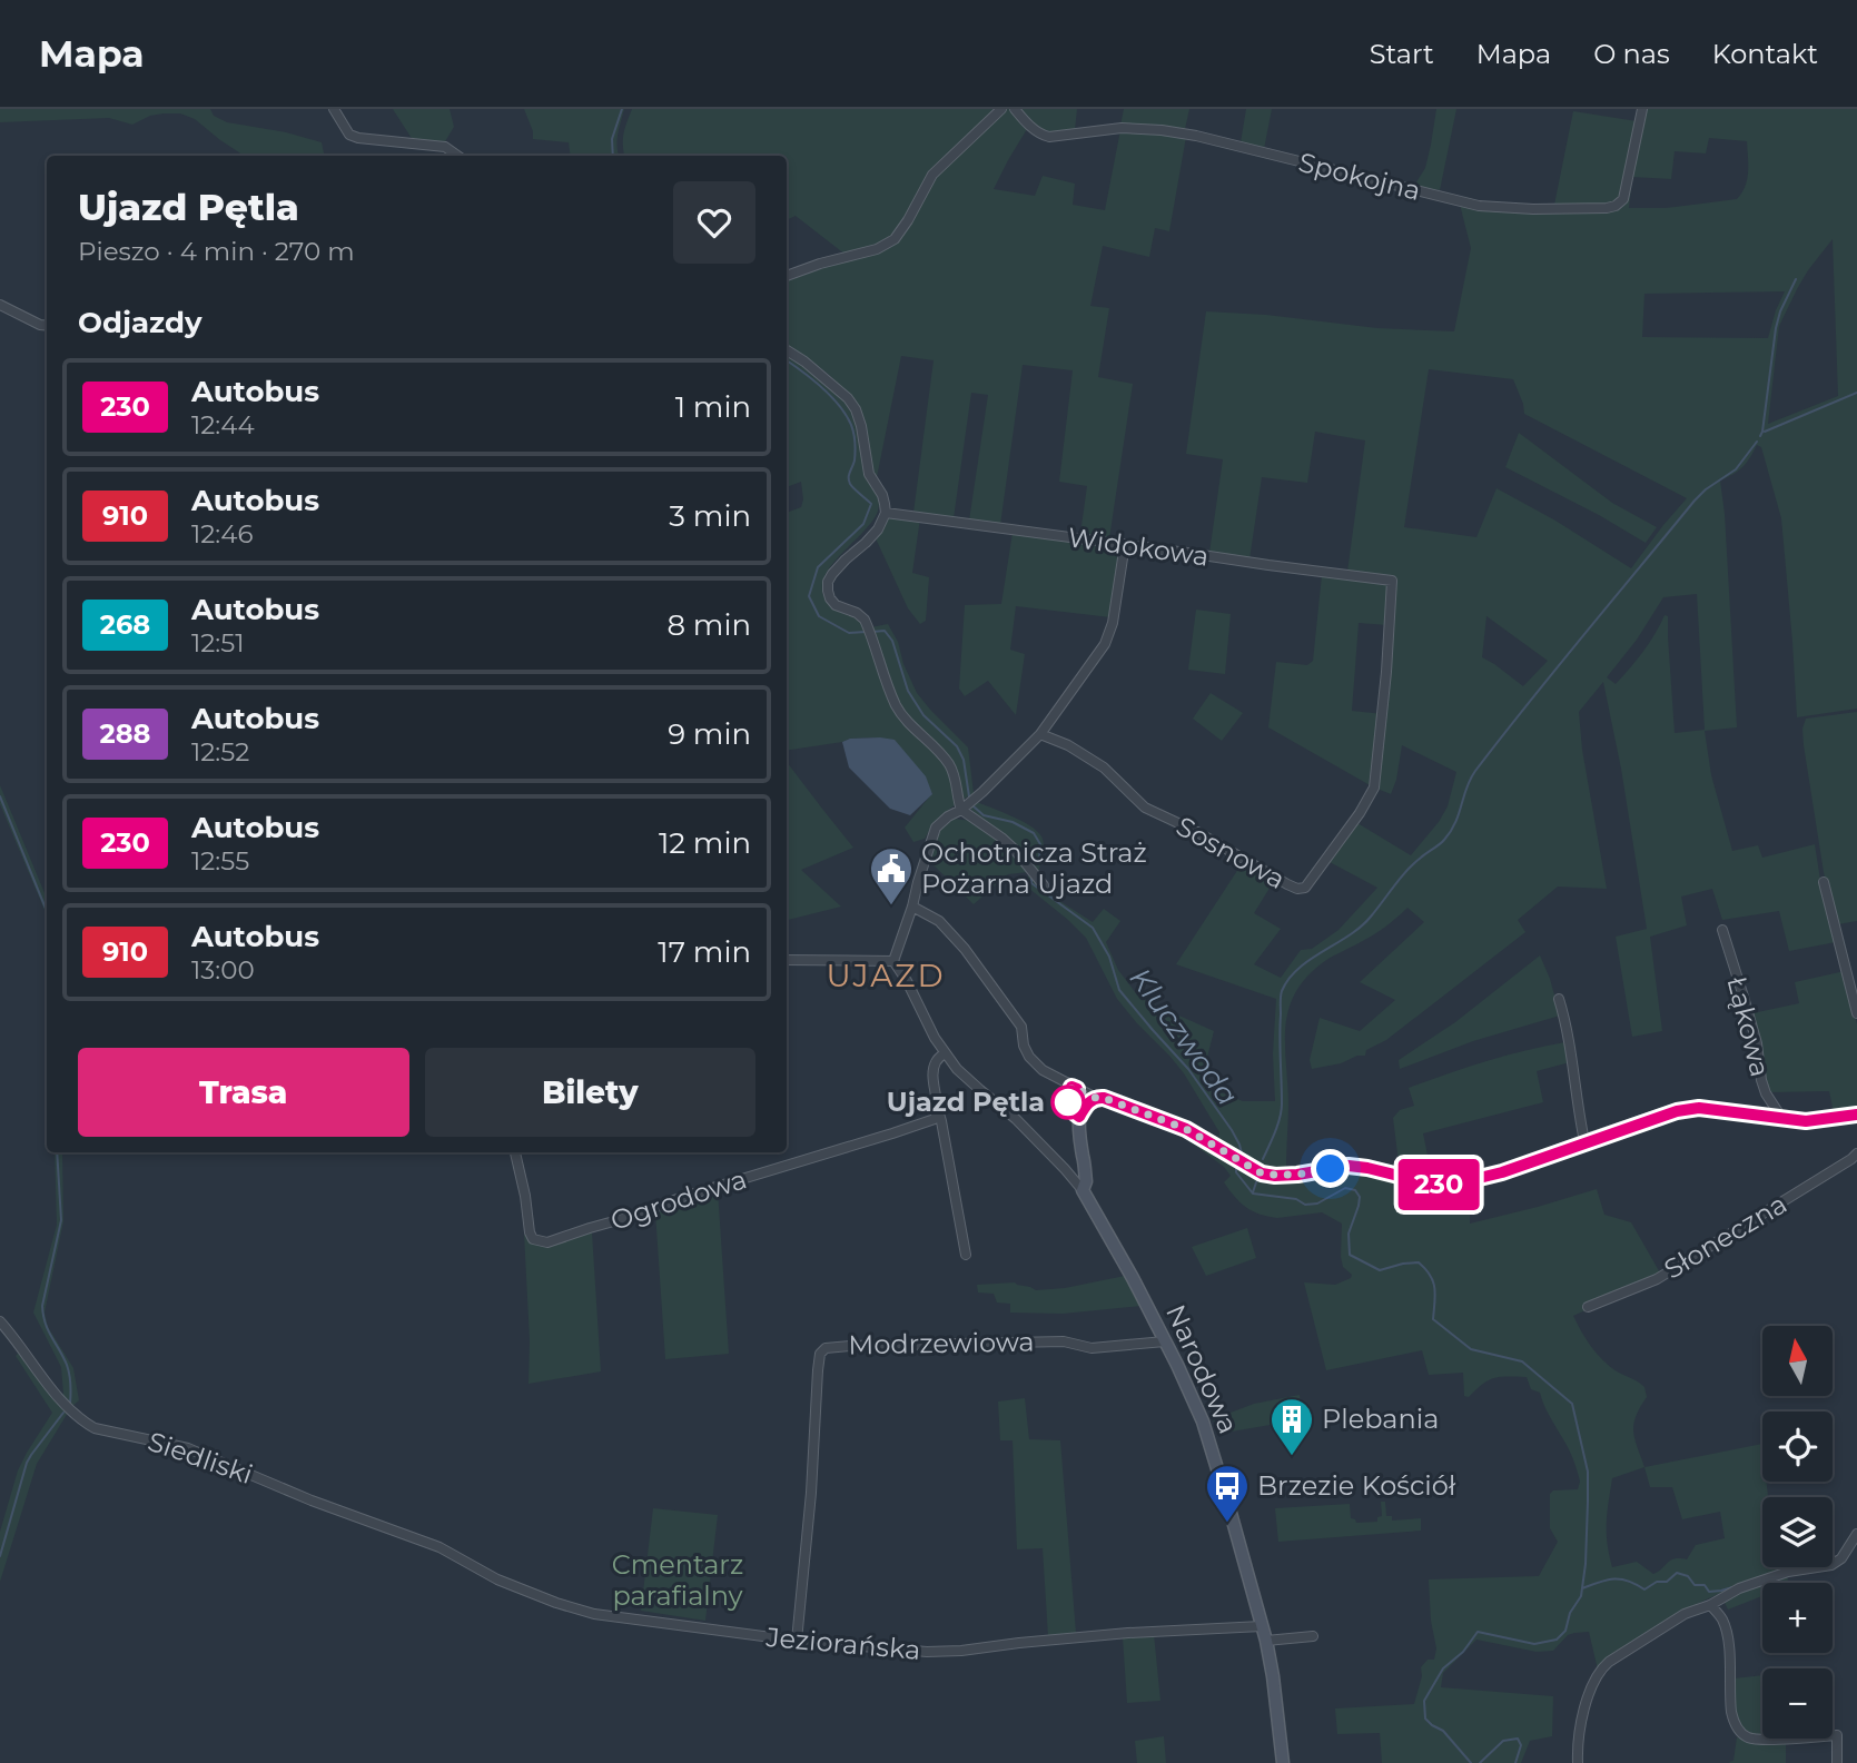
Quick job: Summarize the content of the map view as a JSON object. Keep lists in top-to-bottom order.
{
  "streets": {
    "street": [
      "Spokojna",
      "Widokowa",
      "Sosnowa",
      "Łąkowa",
      "Ogrodowa",
      "Słoneczna",
      "Modrzewiowa",
      "Narodowa",
      "Siedliski",
      "Jeziorańska"
    ]
  },
  "crossings": [
    ["Widokowa", "Sosnowa"],
    ["Modrzewiowa", "Narodowa"],
    ["Modrzewiowa", "Jeziorańska"],
    ["Narodowa", "Jeziorańska"],
    ["Siedliski", "Jeziorańska"]
  ],
  "districts": ["UJAZD"],
  "water": ["Kluczwoda"],
  "parks": ["Cmentarz parafialny"],
  "places": {
    "public building": ["Ochotnicza Straż Pożarna Ujazd"],
    "other": ["Ujazd Pętla"],
    "building": ["Plebania"],
    "bus stop": ["Brzezie Kościół"]
  },
  "lines": ["bus line 230"],
  "north": "top",
  "page": {
    "header": "Mapa",
    "nav": [
      "Start",
      "Mapa",
      "O nas",
      "Kontakt"
    ],
    "on_map": "230",
    "heading": [
      ["Ujazd Pętla", "Pieszo · 4 min · 270 m"],
      "Odjazdy"
    ],
    "list": [
      {
        "mark": "230",
        "name": "Autobus",
        "note": "12:44",
        "value": "1 min"
      },
      {
        "mark": "910",
        "name": "Autobus",
        "note": "12:46",
        "value": "3 min"
      },
      {
        "mark": "268",
        "name": "Autobus",
        "note": "12:51",
        "value": "8 min"
      },
      {
        "mark": "288",
        "name": "Autobus",
        "note": "12:52",
        "value": "9 min"
      },
      {
        "mark": "230",
        "name": "Autobus",
        "note": "12:55",
        "value": "12 min"
      },
      {
        "mark": "910",
        "name": "Autobus",
        "note": "13:00",
        "value": "17 min"
      }
    ],
    "buttons": ["Trasa", "Bilety"],
    "map_buttons": ["+", "−"]
  }
}
